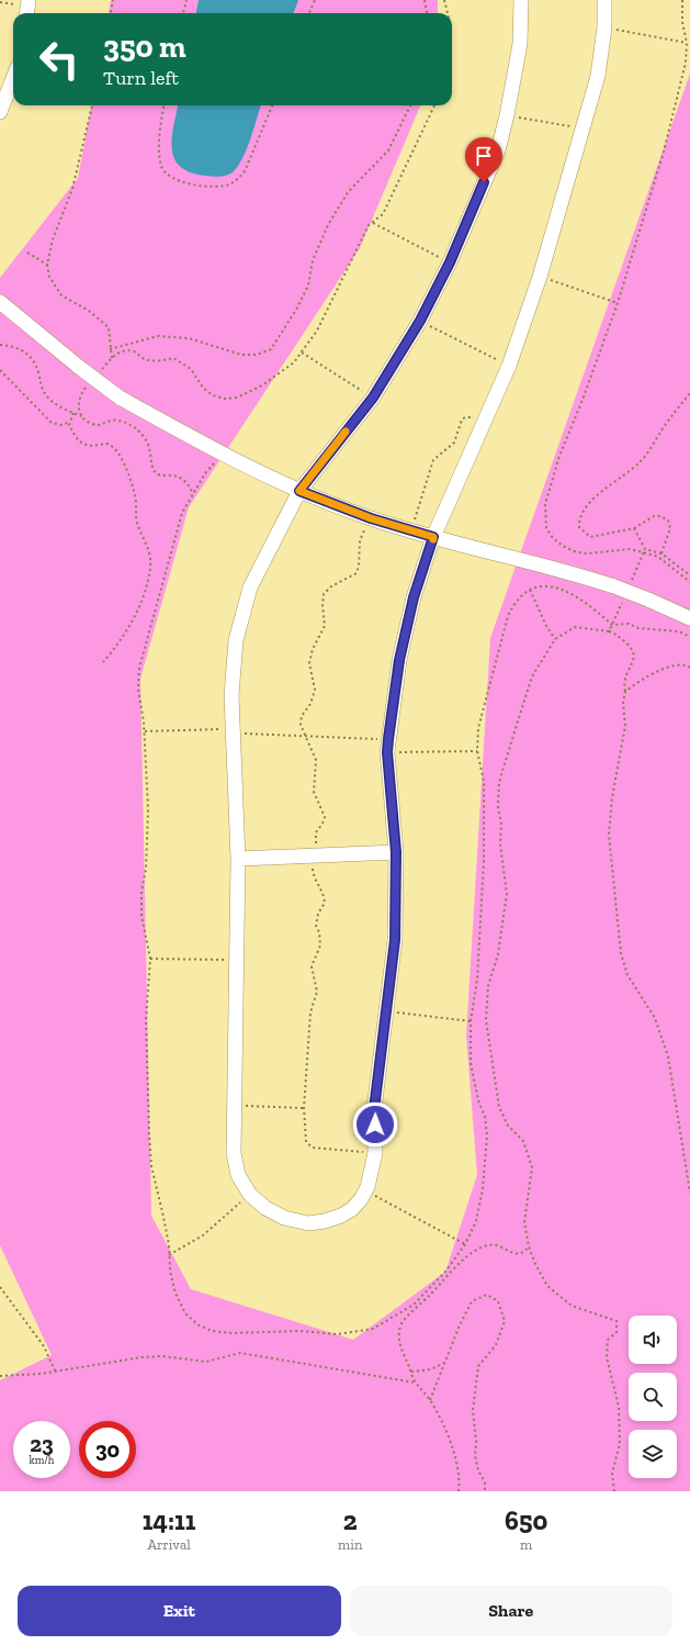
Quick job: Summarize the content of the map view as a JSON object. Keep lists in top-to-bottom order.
{
  "page": {
    "turn": ["350 m", "Turn left"],
    "speed": "23 km/h",
    "limit": "30",
    "eta": [
      "14:11",
      "Arrival",
      "2",
      "min",
      "650",
      "m"
    ],
    "buttons": ["Exit", "Share"]
  }
}
